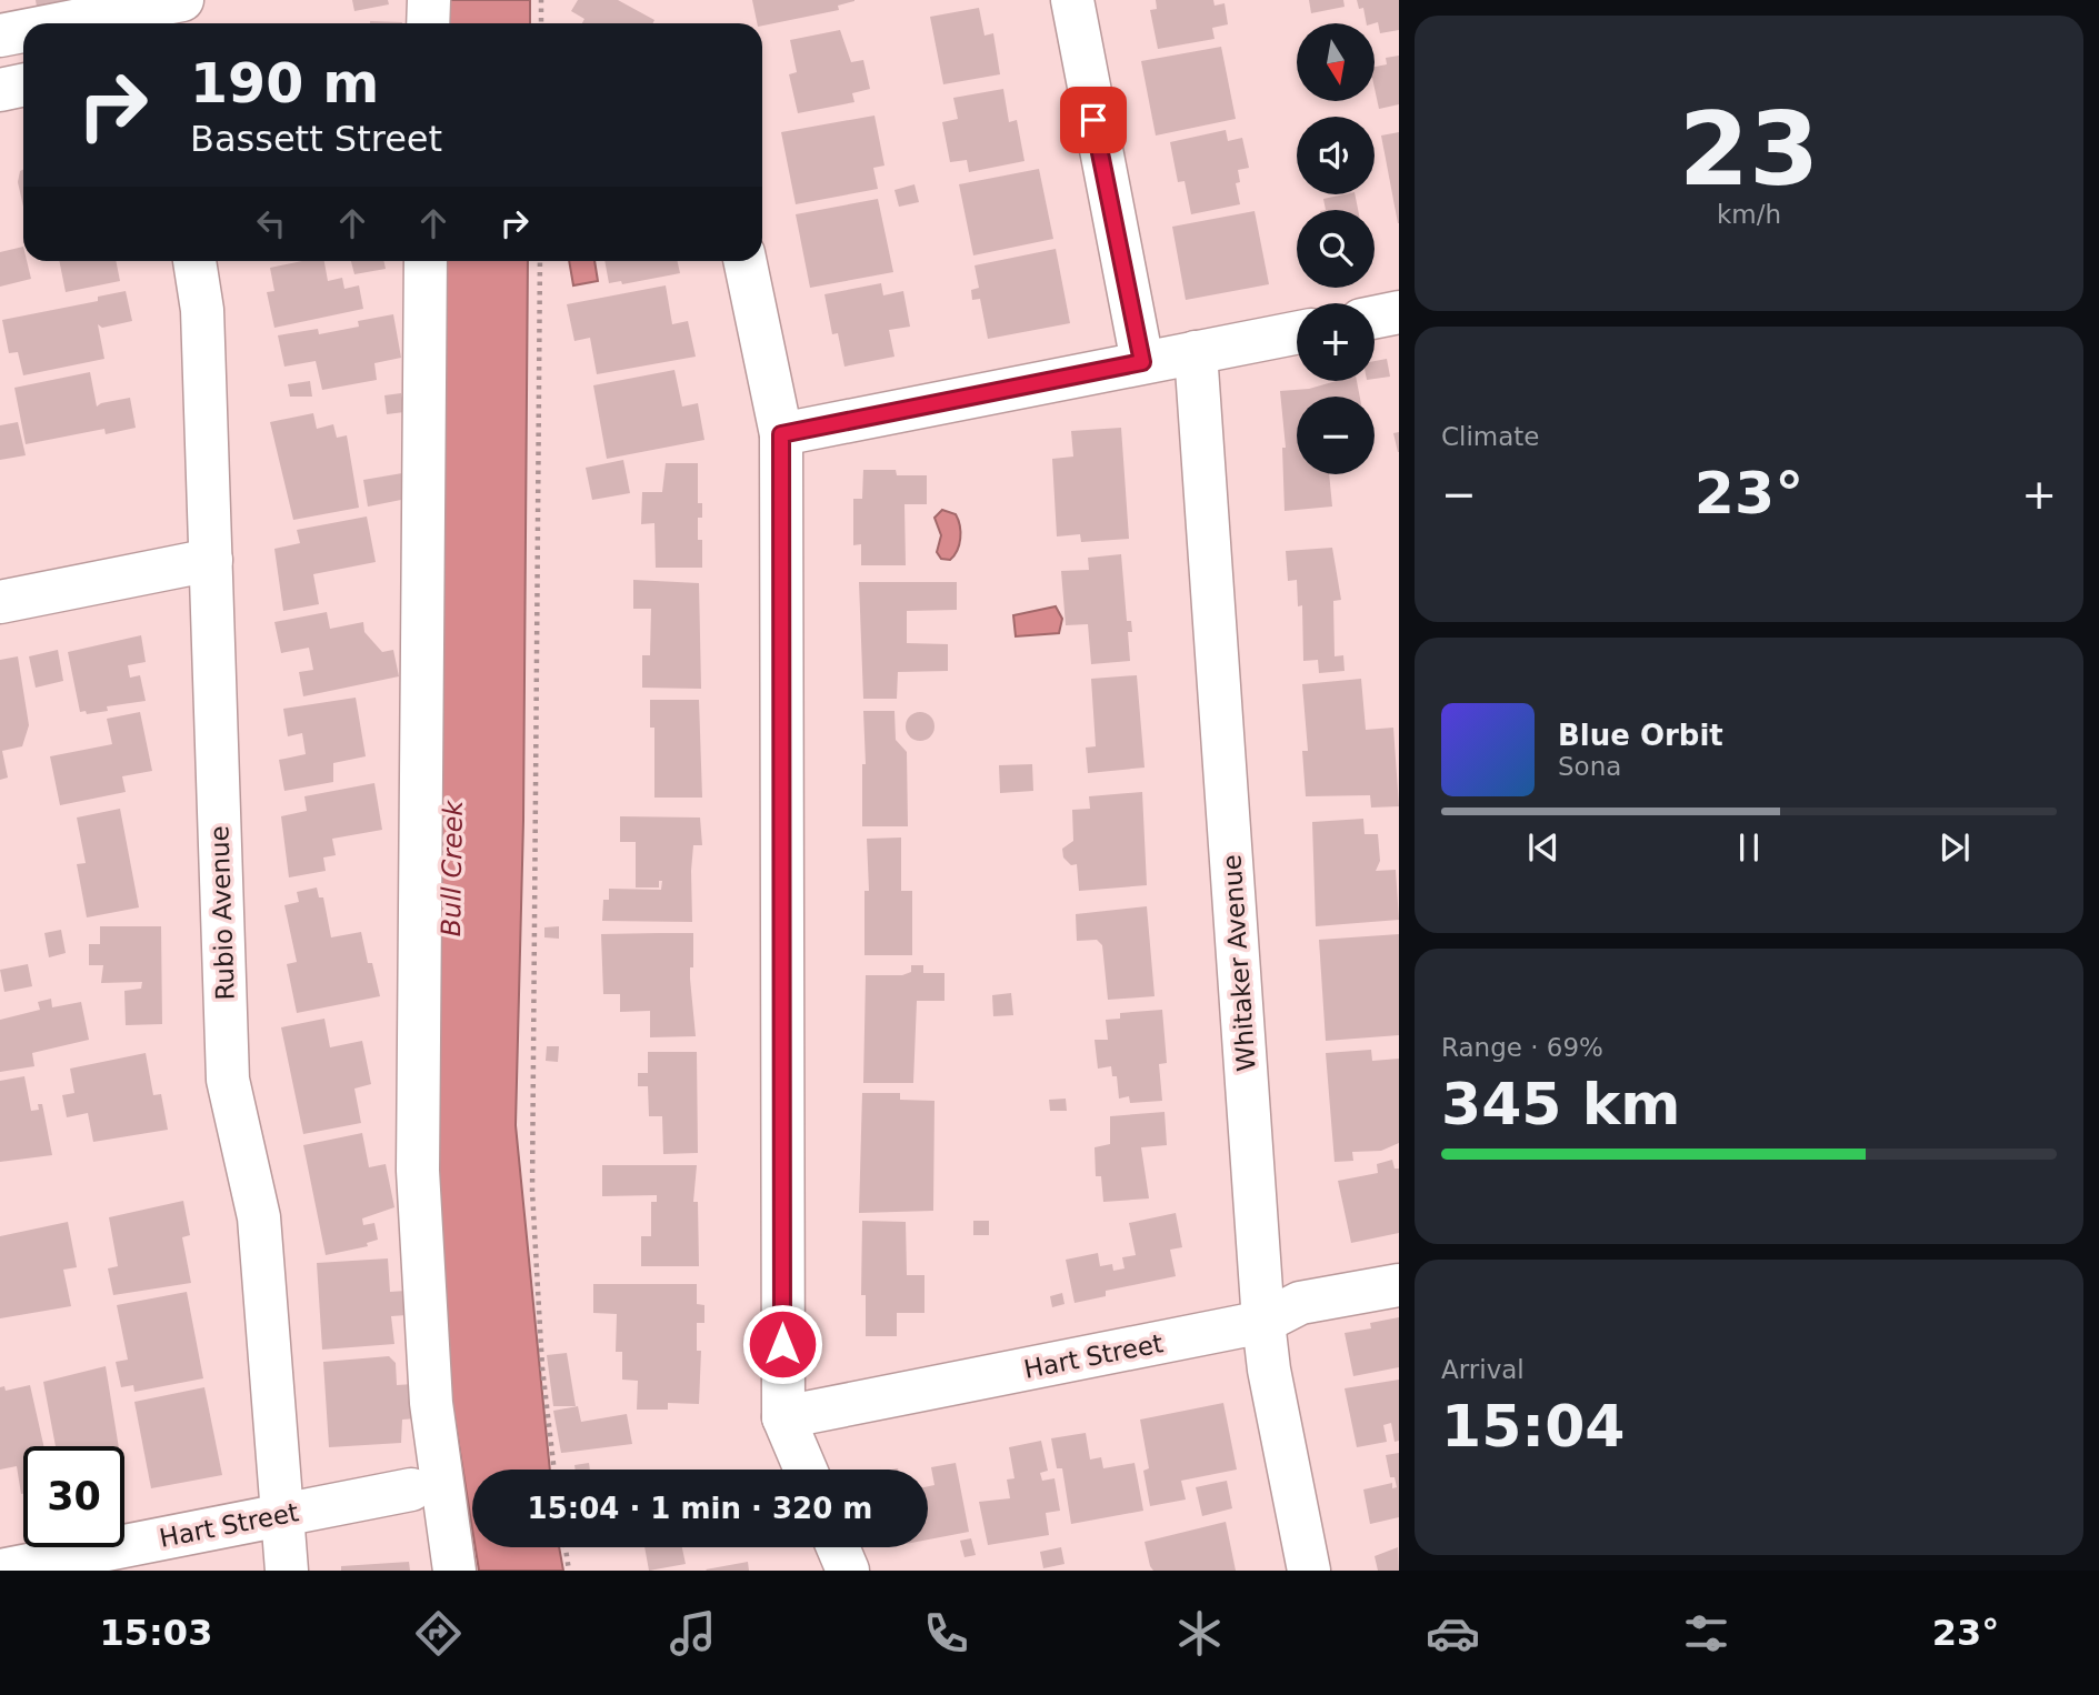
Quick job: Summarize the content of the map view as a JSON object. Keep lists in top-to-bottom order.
{
  "streets": {
    "street": ["Rubio Avenue", "Whitaker Avenue", "Hart Street"]
  },
  "crossings": [
    ["Rubio Avenue", "Hart Street"],
    ["Whitaker Avenue", "Hart Street"]
  ],
  "water": ["Bull Creek"],
  "north": "bottom",
  "page": {
    "tile": [
      ["23", "km/h"],
      "Climate",
      ["Range · 69%", "345 km"],
      ["Arrival", "15:04"]
    ],
    "map_buttons": ["+", "−"],
    "turn": ["190 m", "Bassett Street"],
    "heat": ["−", "23°", "+"],
    "song": ["Blue Orbit", "Sona"],
    "limit": "30",
    "trip": "15:04 · 1 min · 320 m",
    "tabs": ["15:03", "23°"]
  }
}
